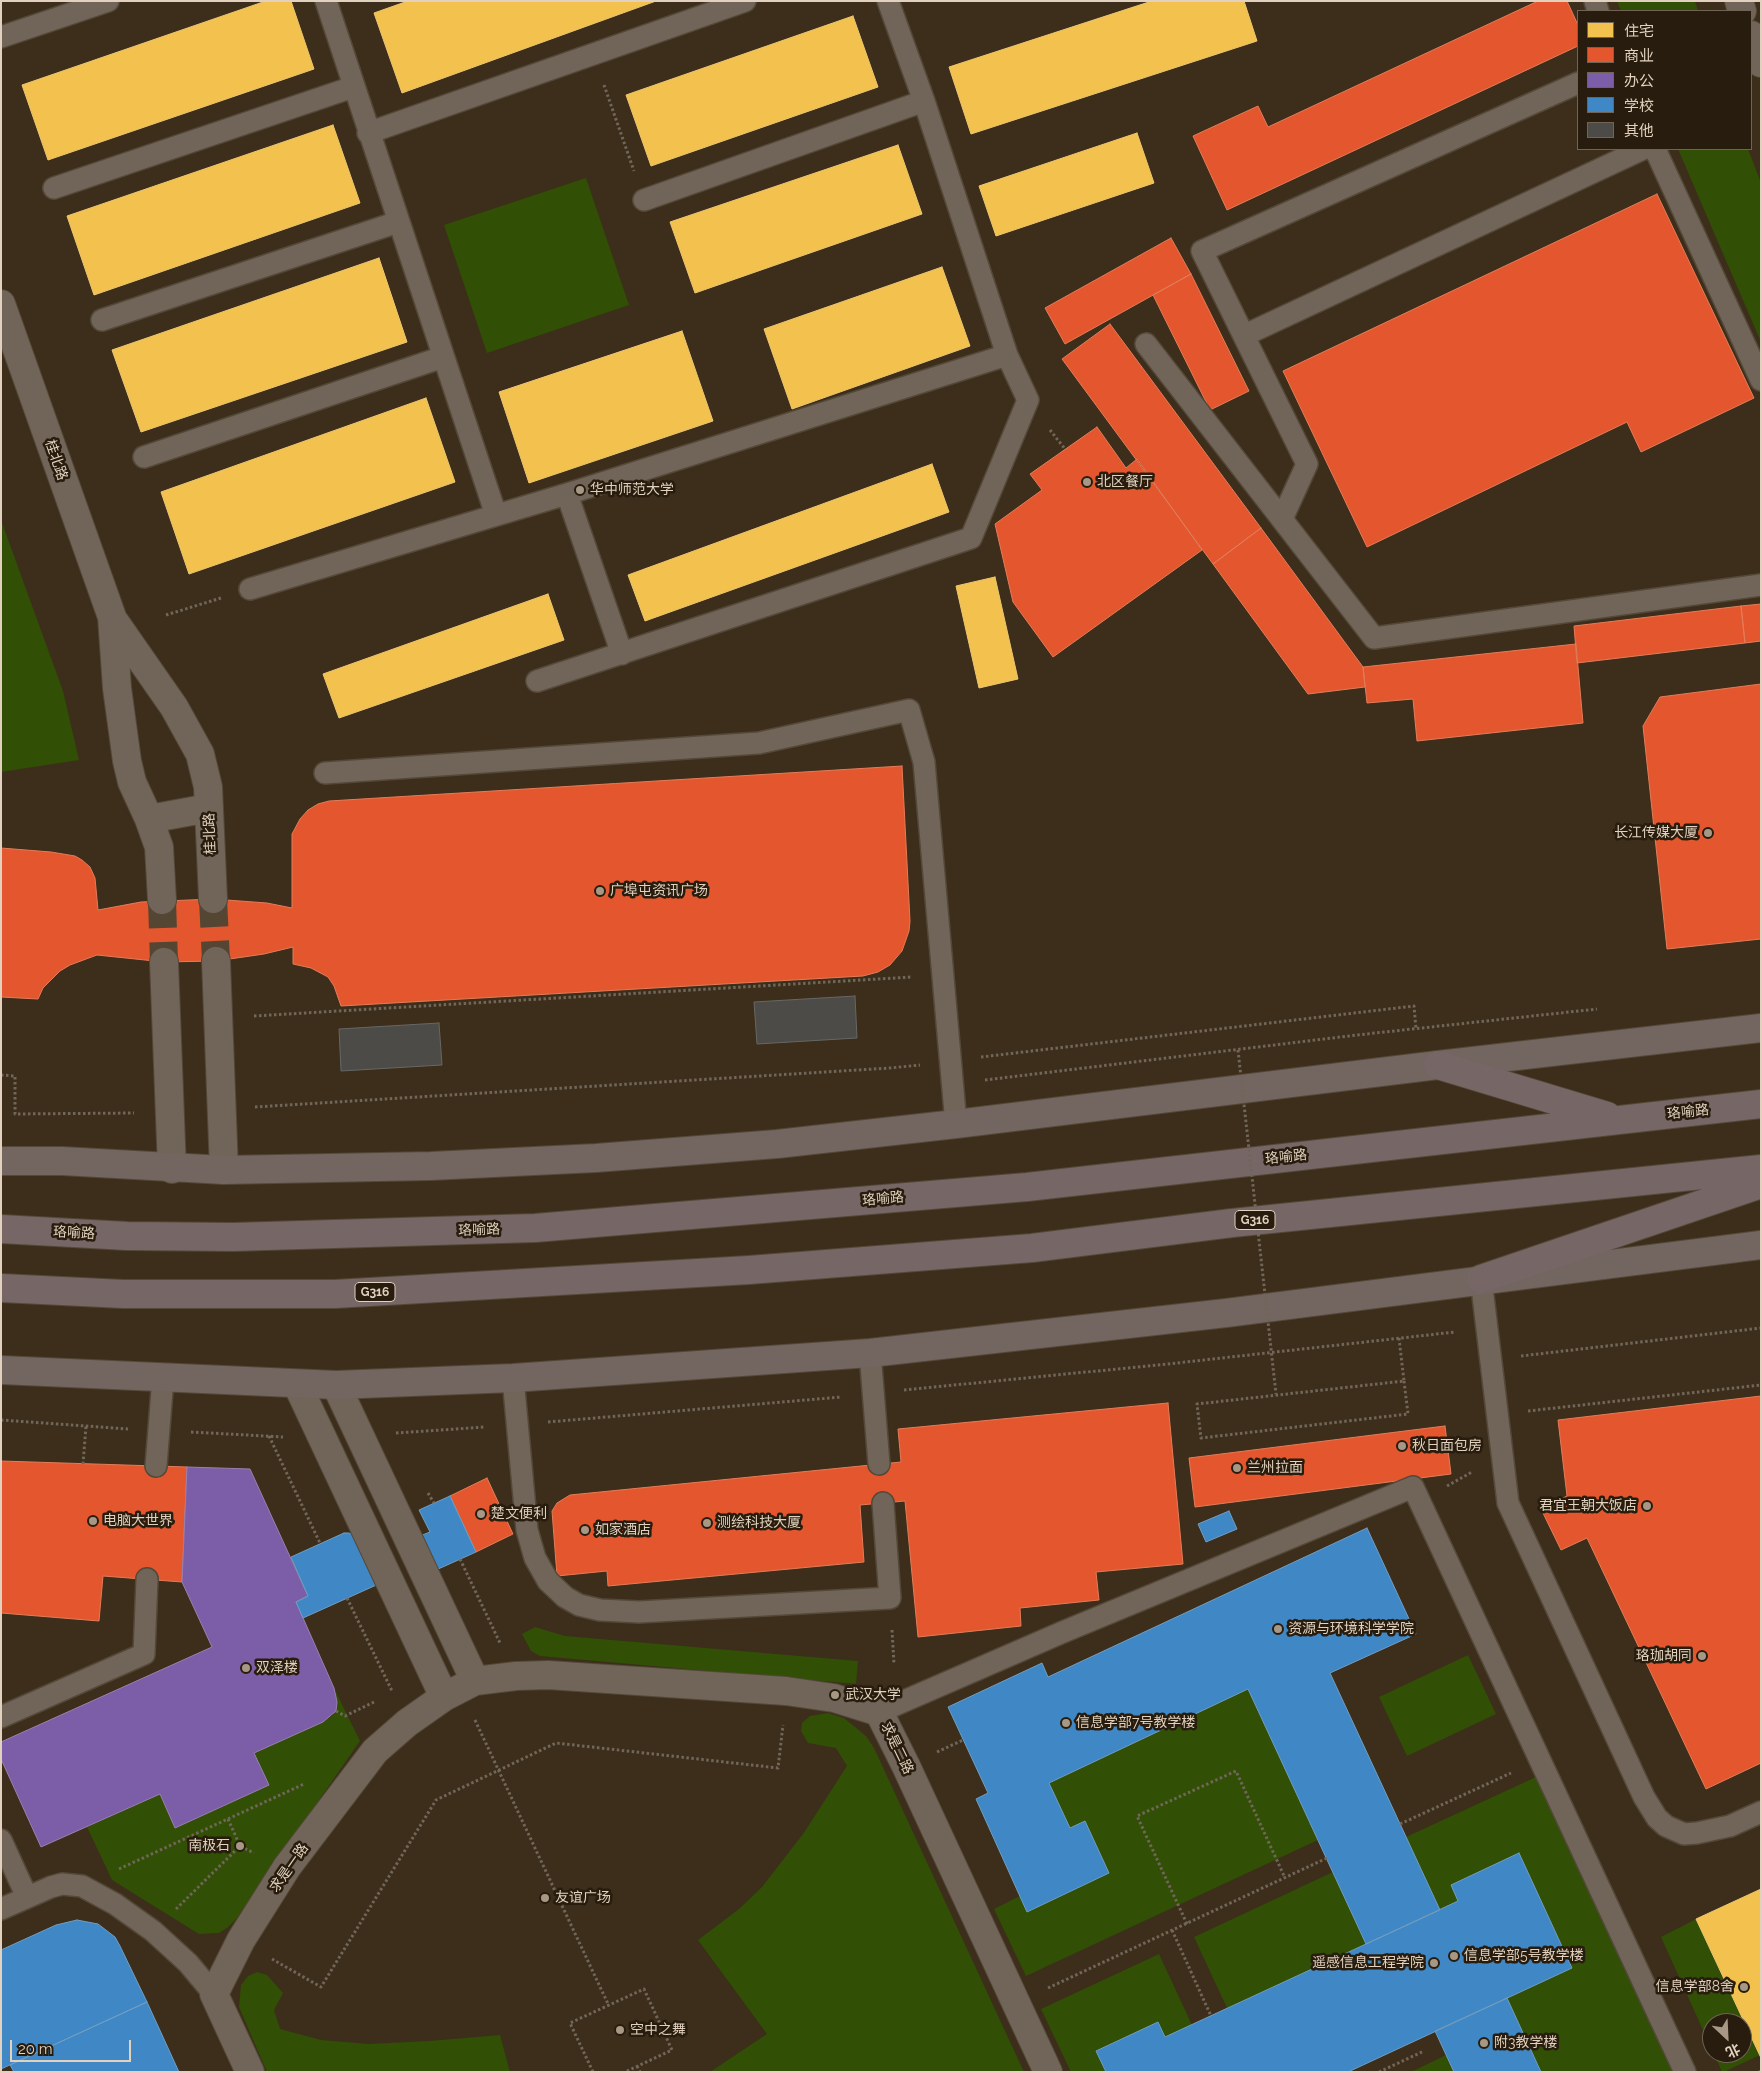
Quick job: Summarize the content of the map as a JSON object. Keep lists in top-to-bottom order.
{
  "streets": {
    "highway": ["珞喻路", "G316"],
    "street": ["桂北路", "求是二路", "求是一路"]
  },
  "crossings": [
    ["求是二路", "求是一路"]
  ],
  "places": [
    "北区餐厅",
    "华中师范大学",
    "长江传媒大厦",
    "广埠屯资讯广场",
    "秋日面包房",
    "兰州拉面",
    "君宜王朝大饭店",
    "楚文便利",
    "电脑大世界",
    "测绘科技大厦",
    "如家酒店",
    "资源与环境科学学院",
    "珞珈胡同",
    "双泽楼",
    "武汉大学",
    "信息学部7号教学楼",
    "南极石",
    "友谊广场",
    "信息学部5号教学楼",
    "遥感信息工程学院",
    "信息学部8舍",
    "空中之舞",
    "附3教学楼"
  ],
  "legend": [
    "住宅",
    "商业",
    "办公",
    "学校",
    "其他"
  ],
  "scale_bar": "20 m",
  "north": "bottom right"
}
